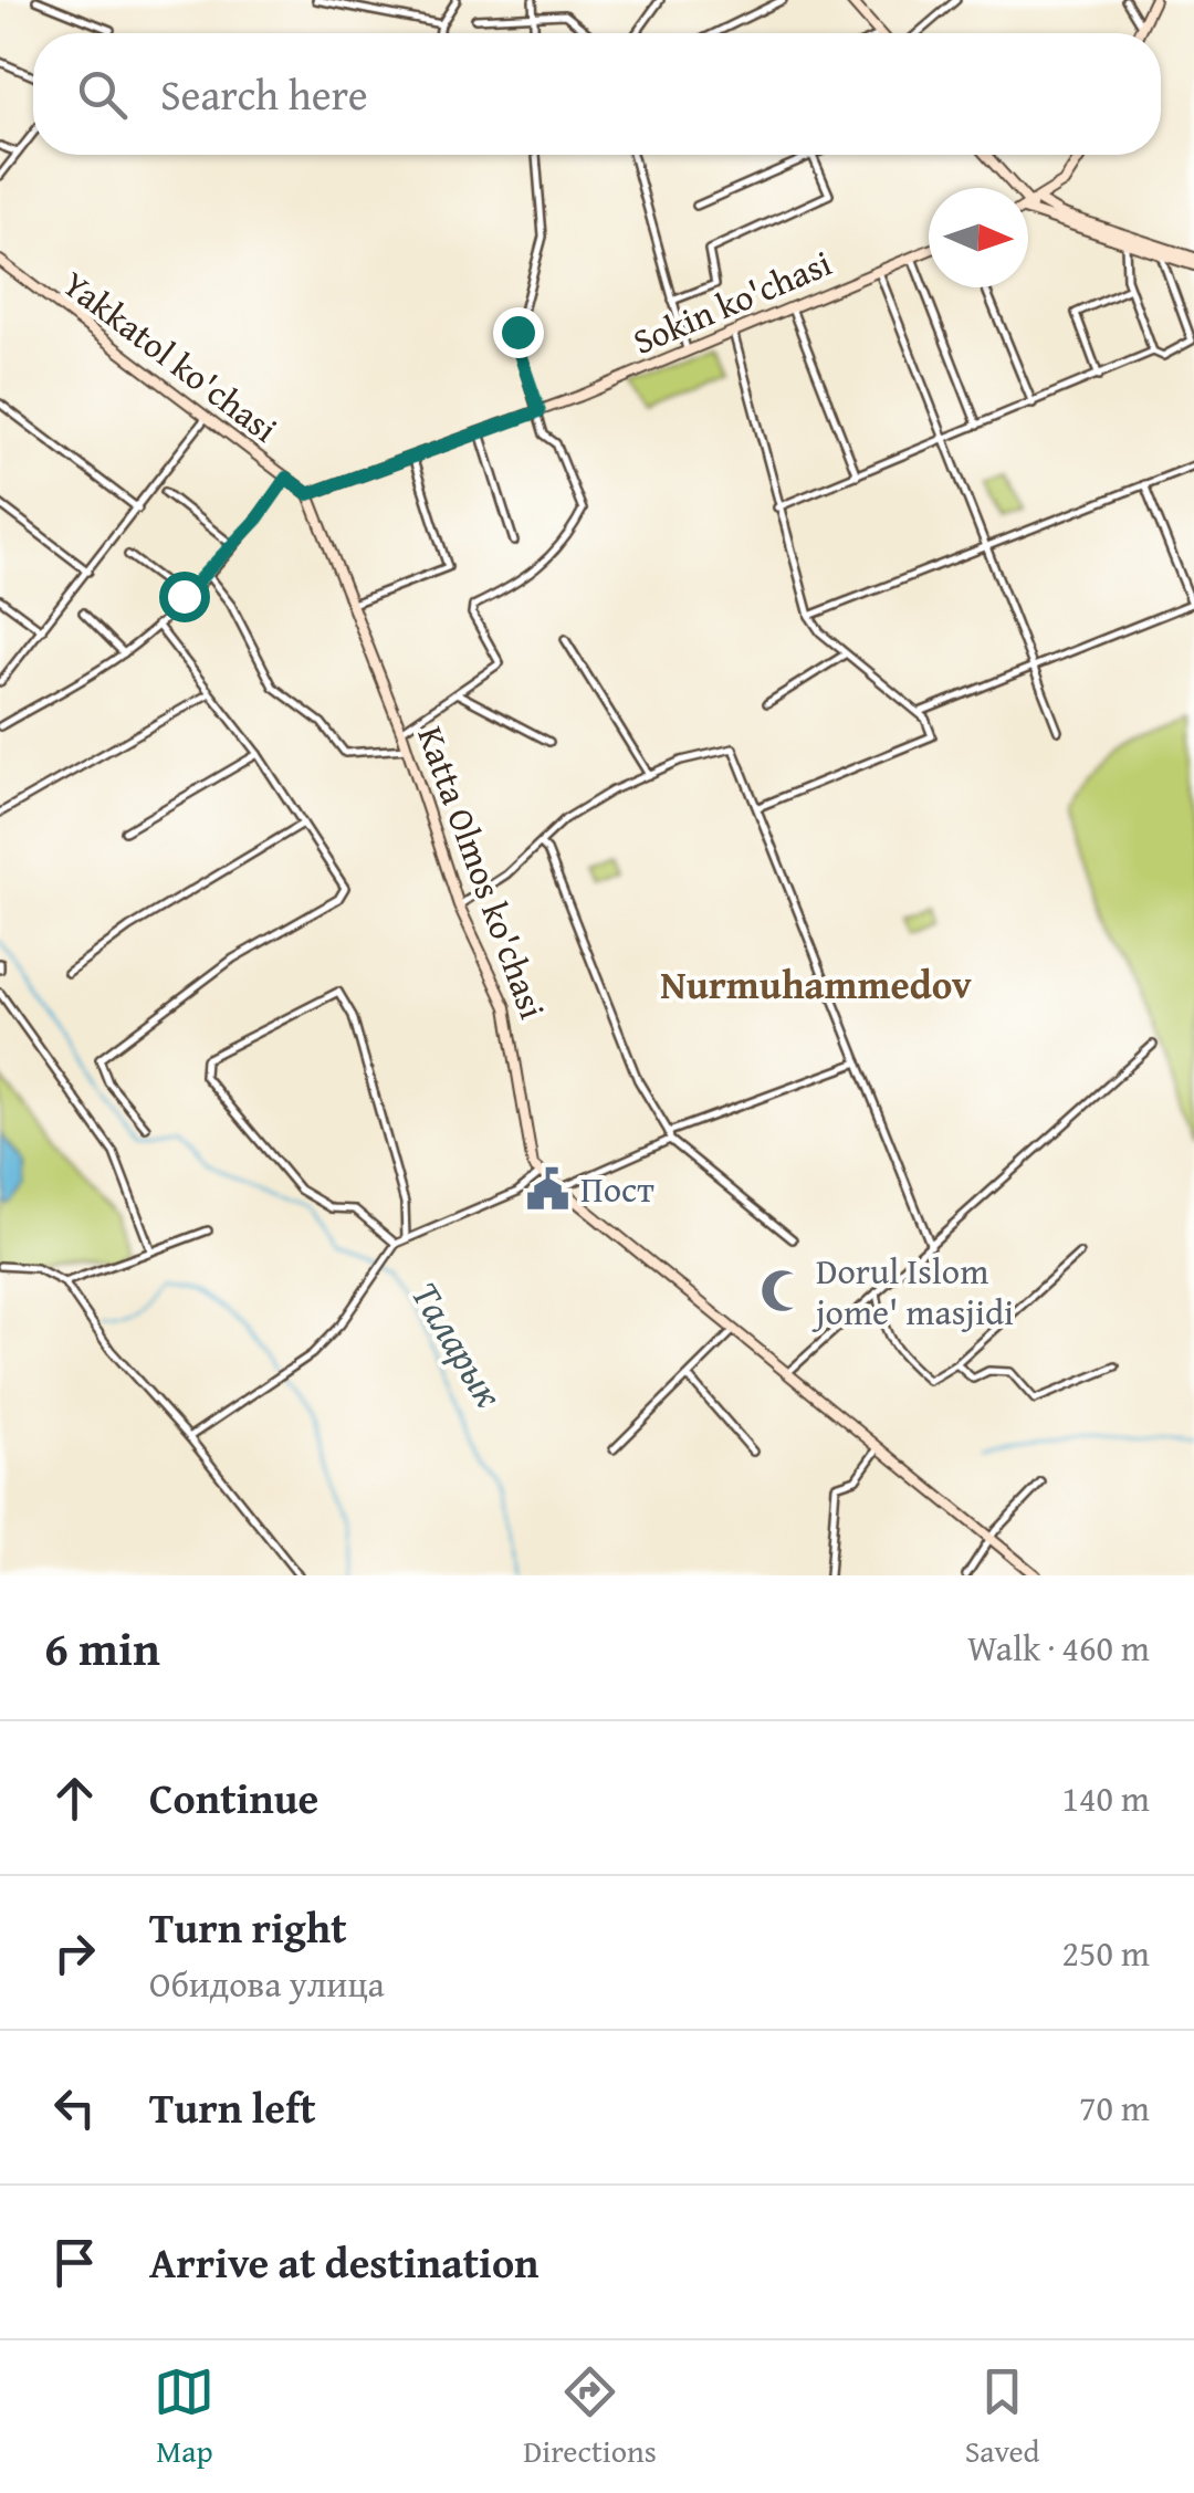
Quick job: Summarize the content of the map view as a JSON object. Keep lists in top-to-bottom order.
{
  "streets": {
    "street": ["Sokin ko'chasi", "Yakkatol ko'chasi", "Katta Olmos ko'chasi"]
  },
  "crossings": [
    ["Sokin ko'chasi", "Yakkatol ko'chasi"],
    ["Sokin ko'chasi", "Katta Olmos ko'chasi"],
    ["Yakkatol ko'chasi", "Katta Olmos ko'chasi"]
  ],
  "districts": ["Nurmuhammedov"],
  "water": ["Таларык"],
  "places": {
    "public building": ["Пост"],
    "mosque": ["Dorul Islom jome' masjidi"]
  },
  "north": "right",
  "page": {
    "search": "Search here",
    "heading": ["6 min", "Walk · 460 m"],
    "list": [
      ["Continue", "140 m"],
      ["Turn right", "Обидова улица", "250 m"],
      ["Turn left", "70 m"],
      "Arrive at destination"
    ],
    "nav": ["Map", "Directions", "Saved"]
  }
}
